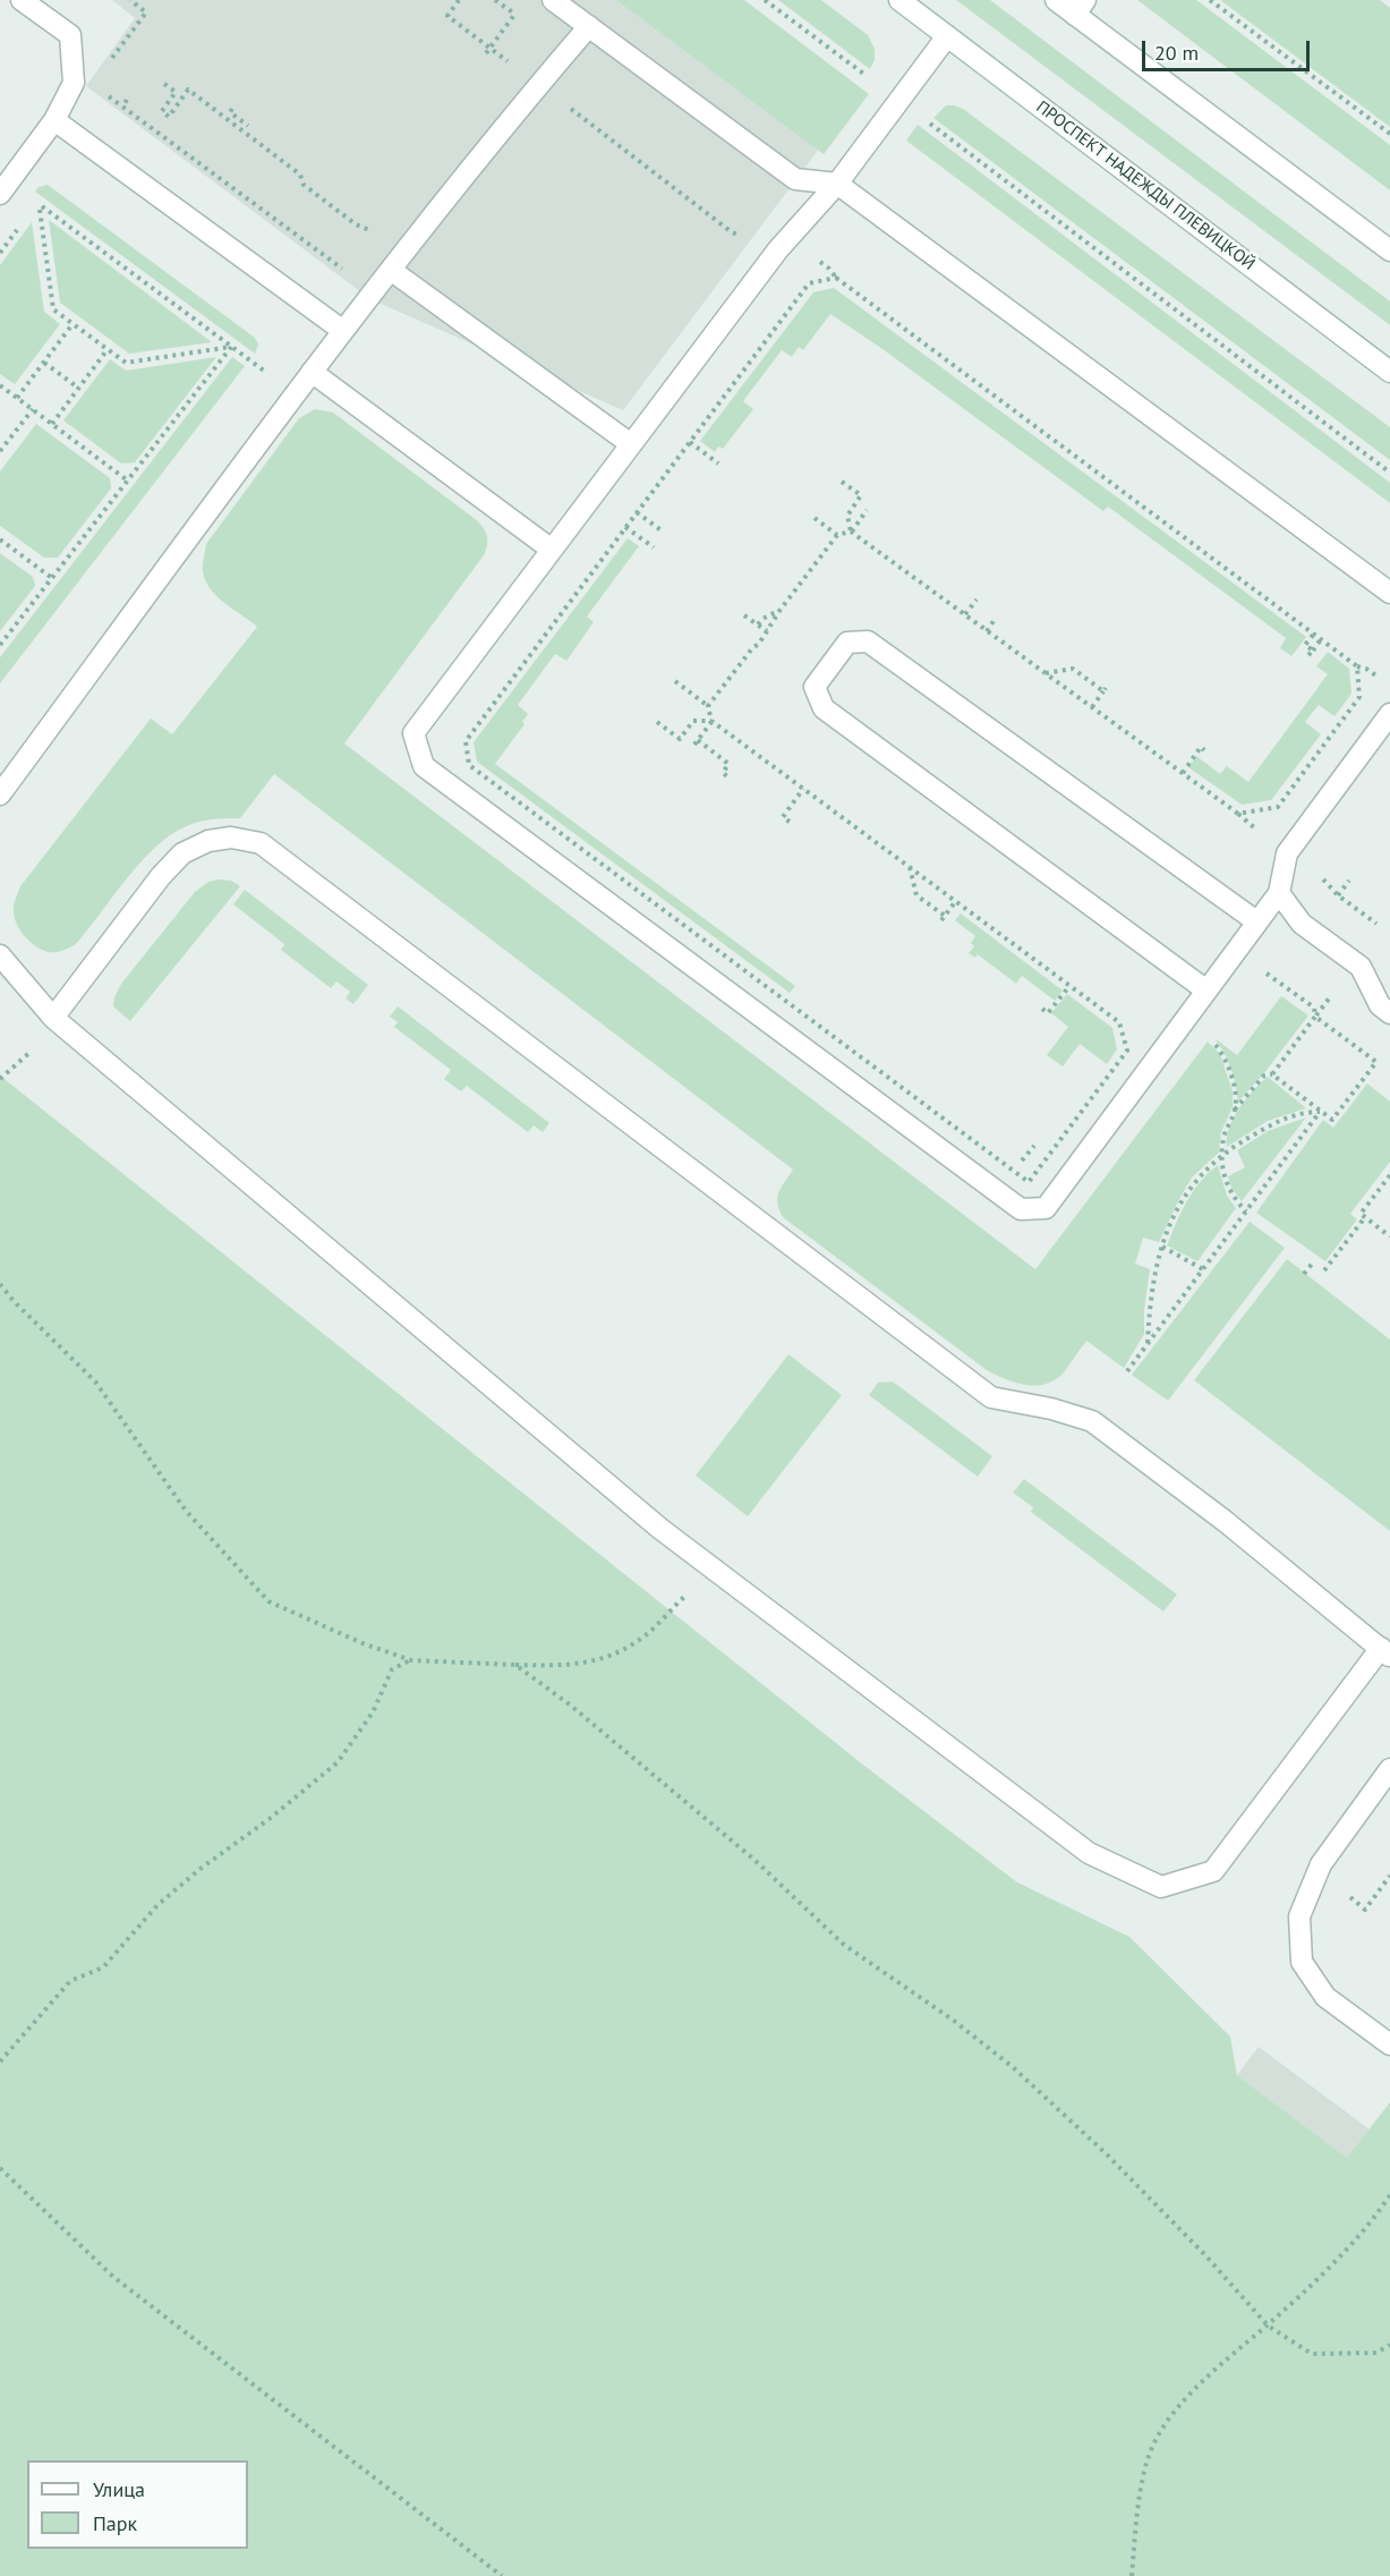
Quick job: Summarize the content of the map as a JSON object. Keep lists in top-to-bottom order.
{
  "streets": {
    "main road": ["ПРОСПЕКТ НАДЕЖДЫ ПЛЕВИЦКОЙ"]
  },
  "legend": ["Улица", "Парк"],
  "scale_bar": "20 m"
}
